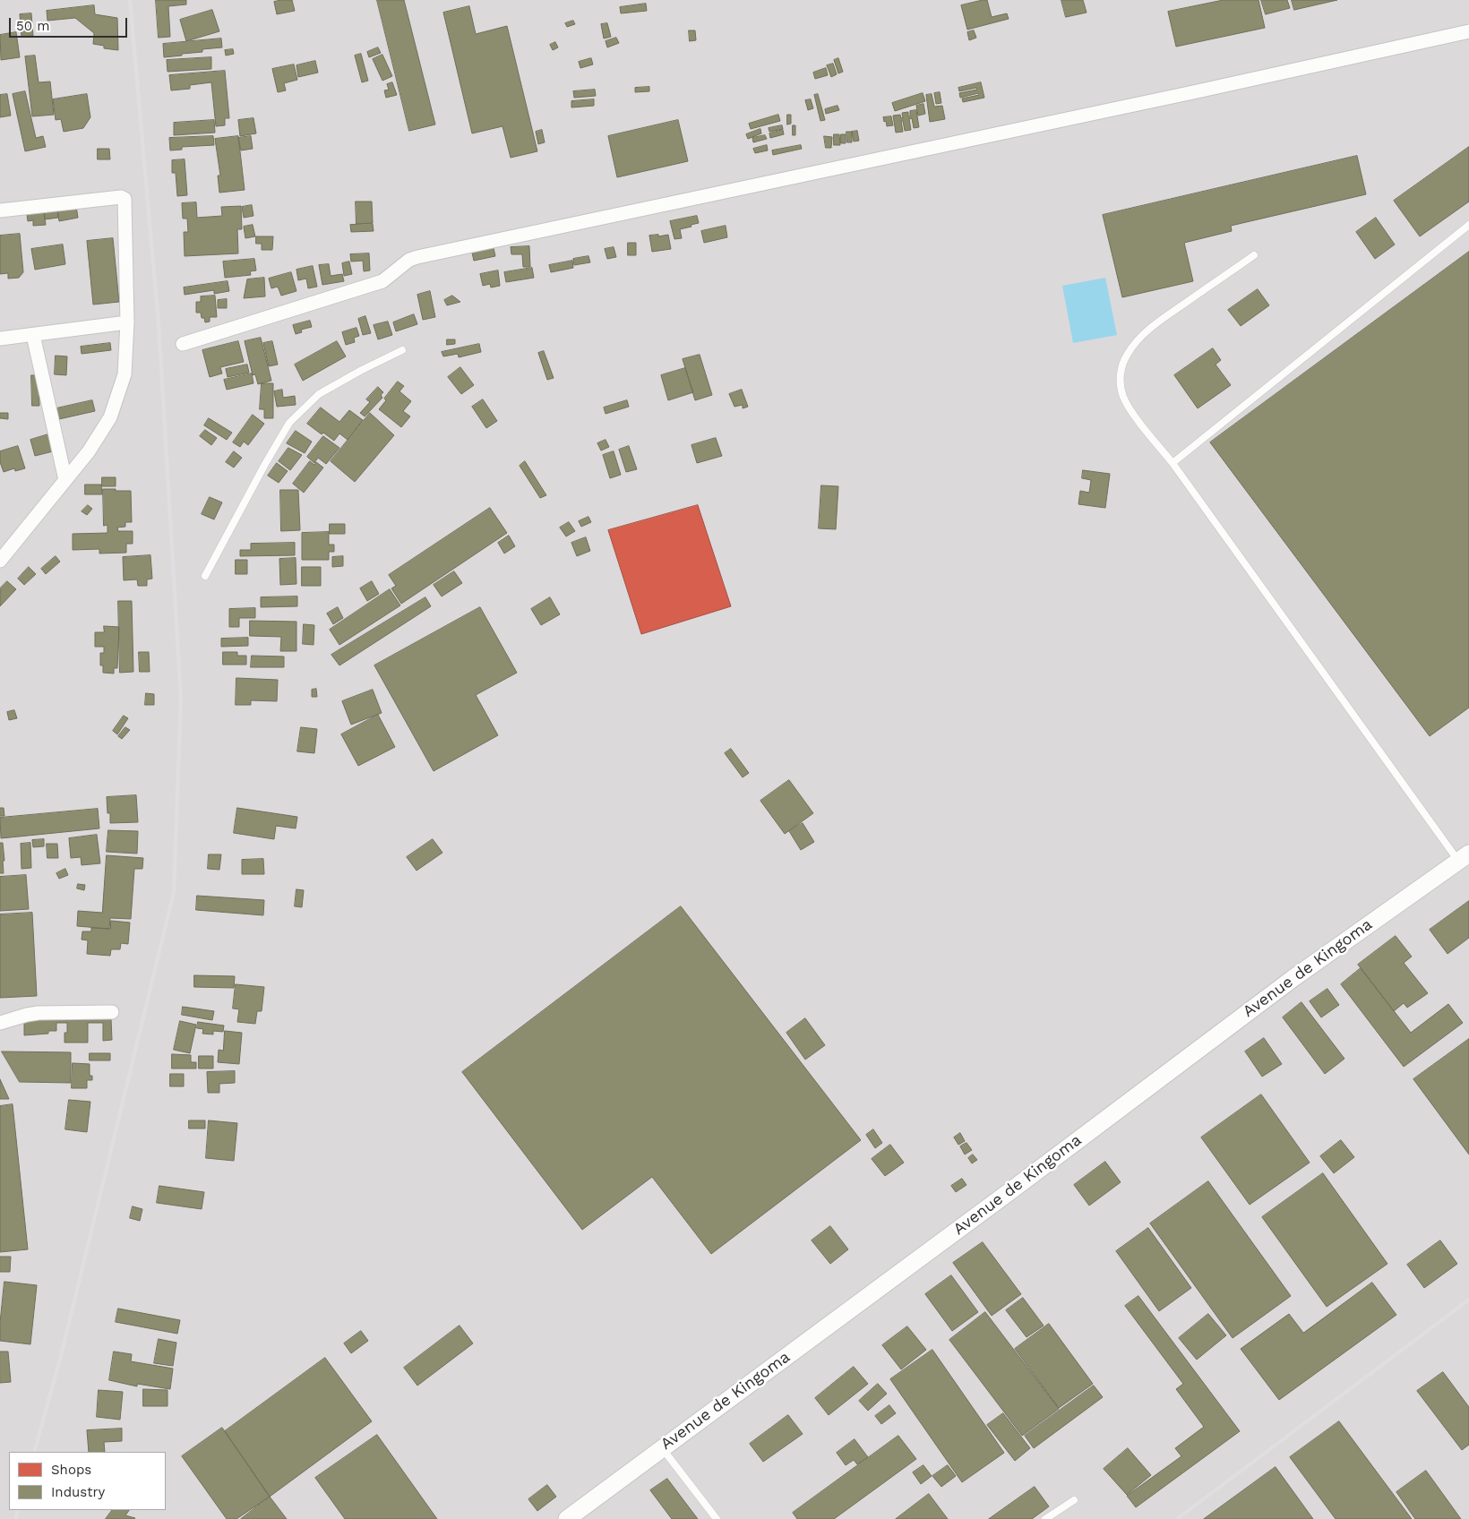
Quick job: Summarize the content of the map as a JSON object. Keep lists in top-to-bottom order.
{
  "streets": {
    "street": ["Avenue de Kingoma"]
  },
  "legend": ["Shops", "Industry"],
  "scale_bar": "50 m"
}
